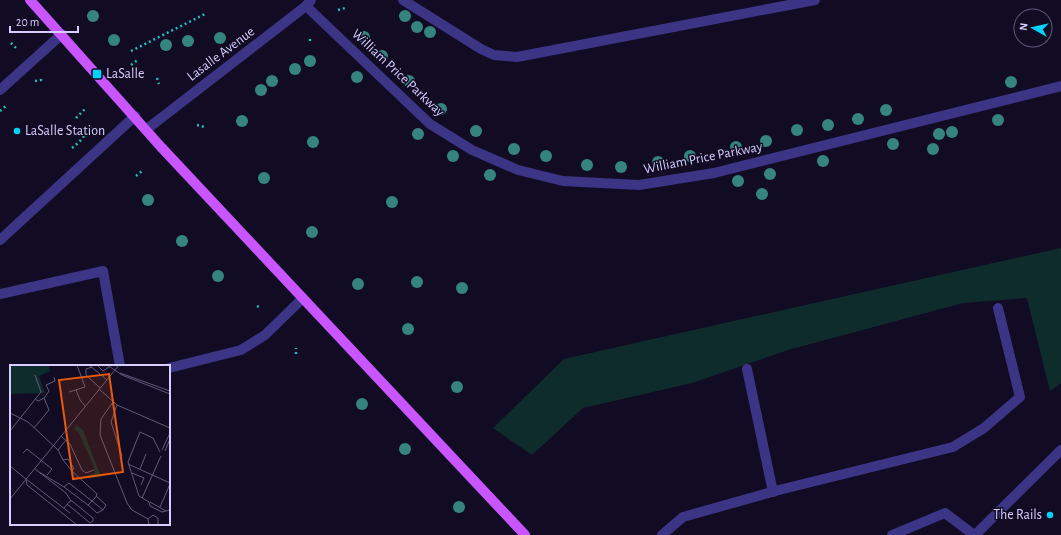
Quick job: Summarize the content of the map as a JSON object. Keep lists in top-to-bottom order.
{
  "streets": {
    "street": ["Lasalle Avenue", "William Price Parkway"]
  },
  "crossings": [
    ["Lasalle Avenue", "William Price Parkway"]
  ],
  "places": {
    "transit": ["LaSalle"],
    "other": ["LaSalle Station", "The Rails"]
  },
  "scale_bar": "20 m",
  "north": "left"
}
